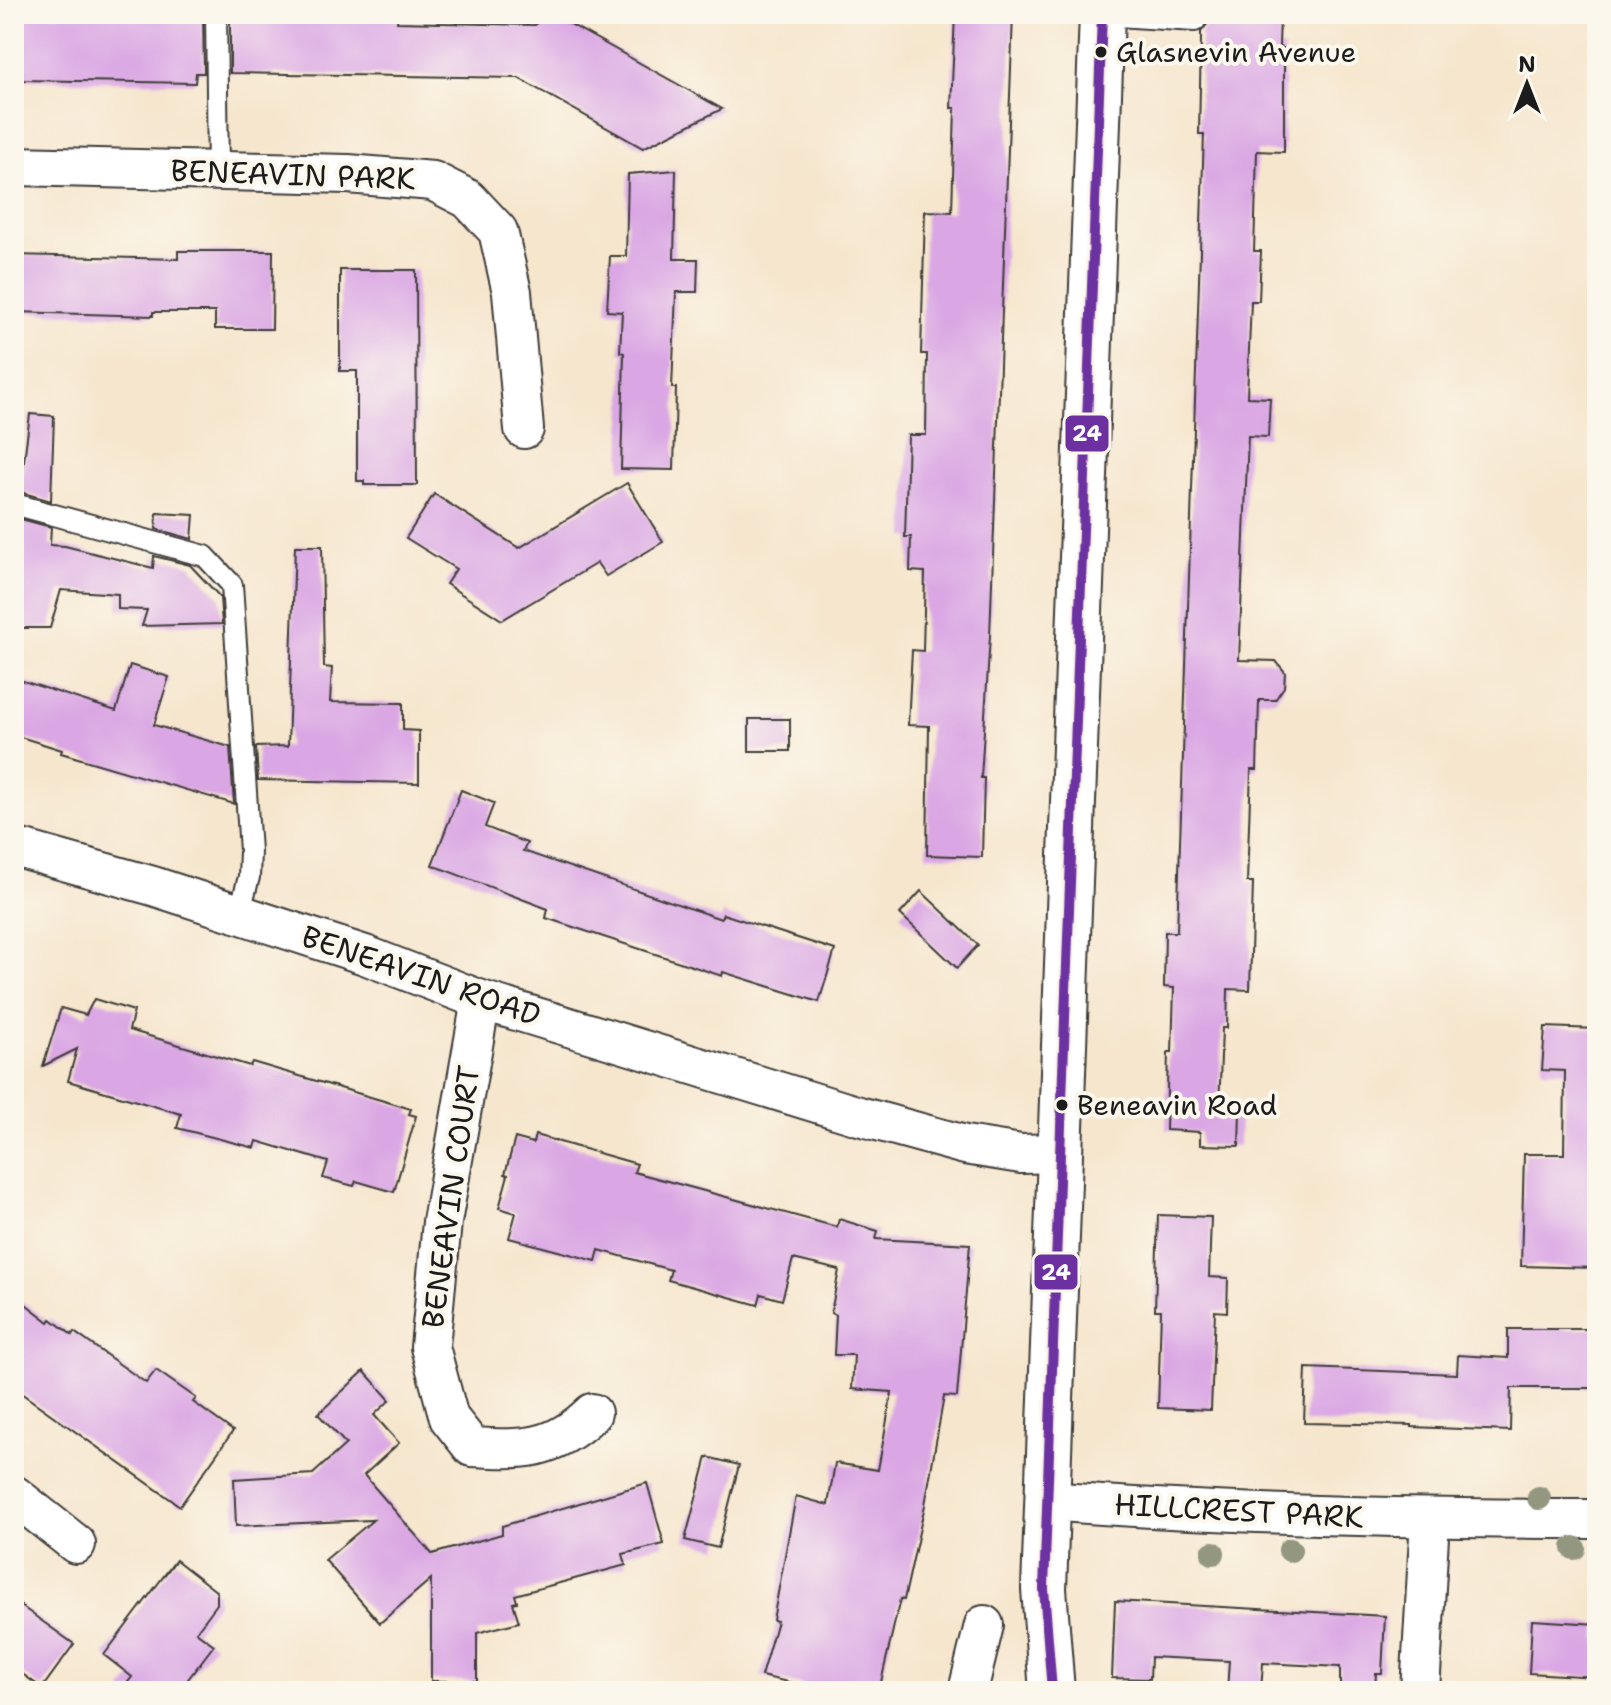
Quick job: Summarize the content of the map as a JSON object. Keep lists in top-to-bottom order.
{
  "streets": {
    "street": [
      "BENEAVIN PARK",
      "BENEAVIN ROAD",
      "BENEAVIN COURT",
      "HILLCREST PARK"
    ]
  },
  "crossings": [
    ["BENEAVIN ROAD", "BENEAVIN COURT"]
  ],
  "places": ["Glasnevin Avenue", "Beneavin Road"],
  "lines": ["transit line 24"],
  "north": "top"
}
